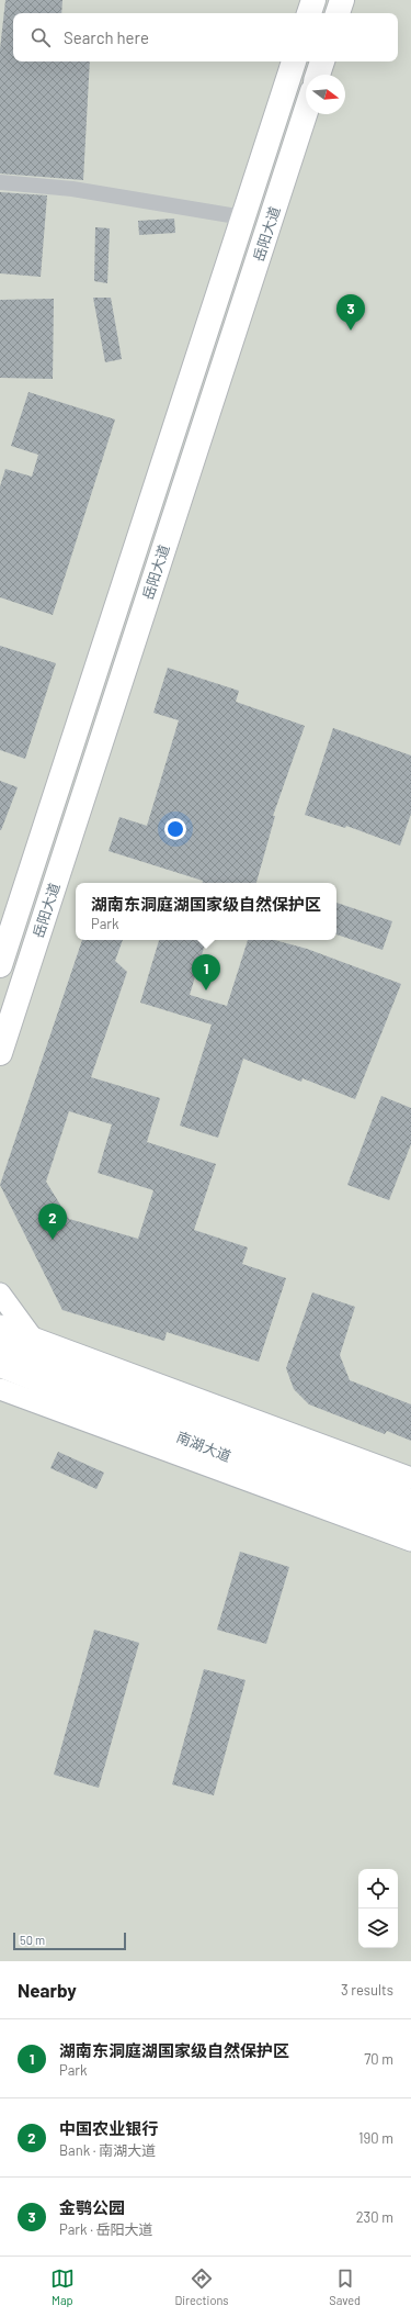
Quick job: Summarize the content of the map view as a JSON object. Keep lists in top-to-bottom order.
{
  "streets": {
    "main road": ["岳阳大道", "南湖大道"]
  },
  "scale_bar": "50 m",
  "north": "right",
  "page": {
    "search": "Search here",
    "pins": ["3", "1", "2"],
    "popup": ["湖南东洞庭湖国家级自然保护区", "Park"],
    "scale": "50 m",
    "heading": ["Nearby", "3 results"],
    "list": [
      {
        "mark": "1",
        "name": "湖南东洞庭湖国家级自然保护区",
        "note": "Park",
        "value": "70 m"
      },
      {
        "mark": "2",
        "name": "中国农业银行",
        "note": "Bank · 南湖大道",
        "value": "190 m"
      },
      {
        "mark": "3",
        "name": "金鹗公园",
        "note": "Park · 岳阳大道",
        "value": "230 m"
      }
    ],
    "nav": ["Map", "Directions", "Saved"]
  }
}
